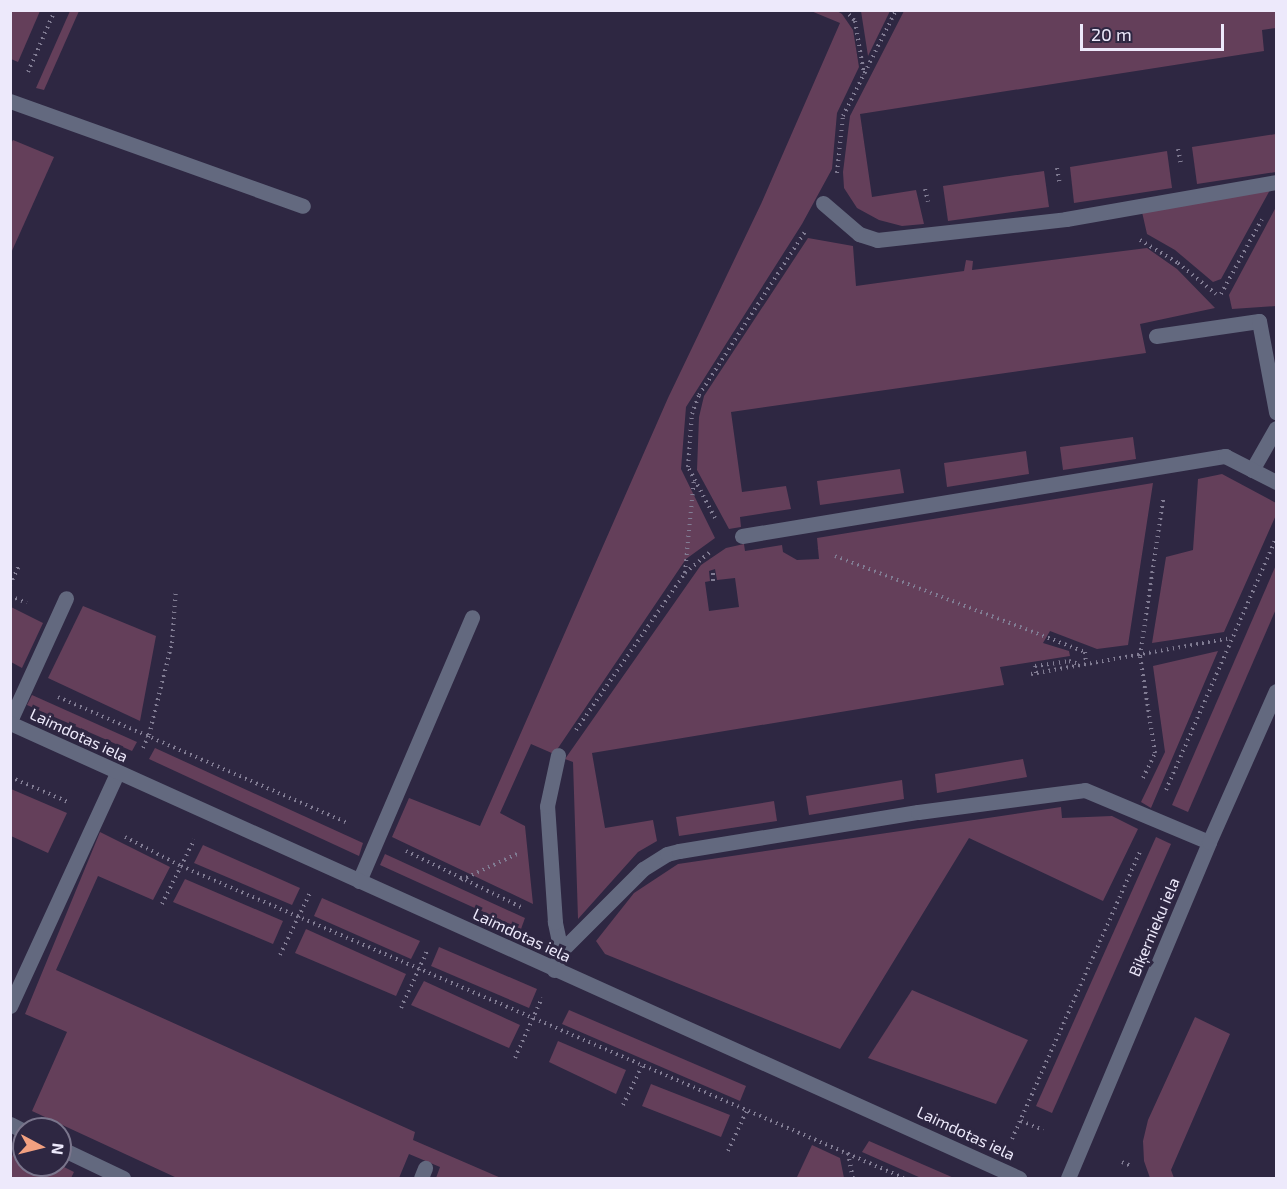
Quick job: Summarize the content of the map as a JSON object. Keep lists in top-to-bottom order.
{
  "streets": {
    "street": ["Laimdotas iela", "Biķernieku iela"]
  },
  "scale_bar": "20 m",
  "north": "right"
}
